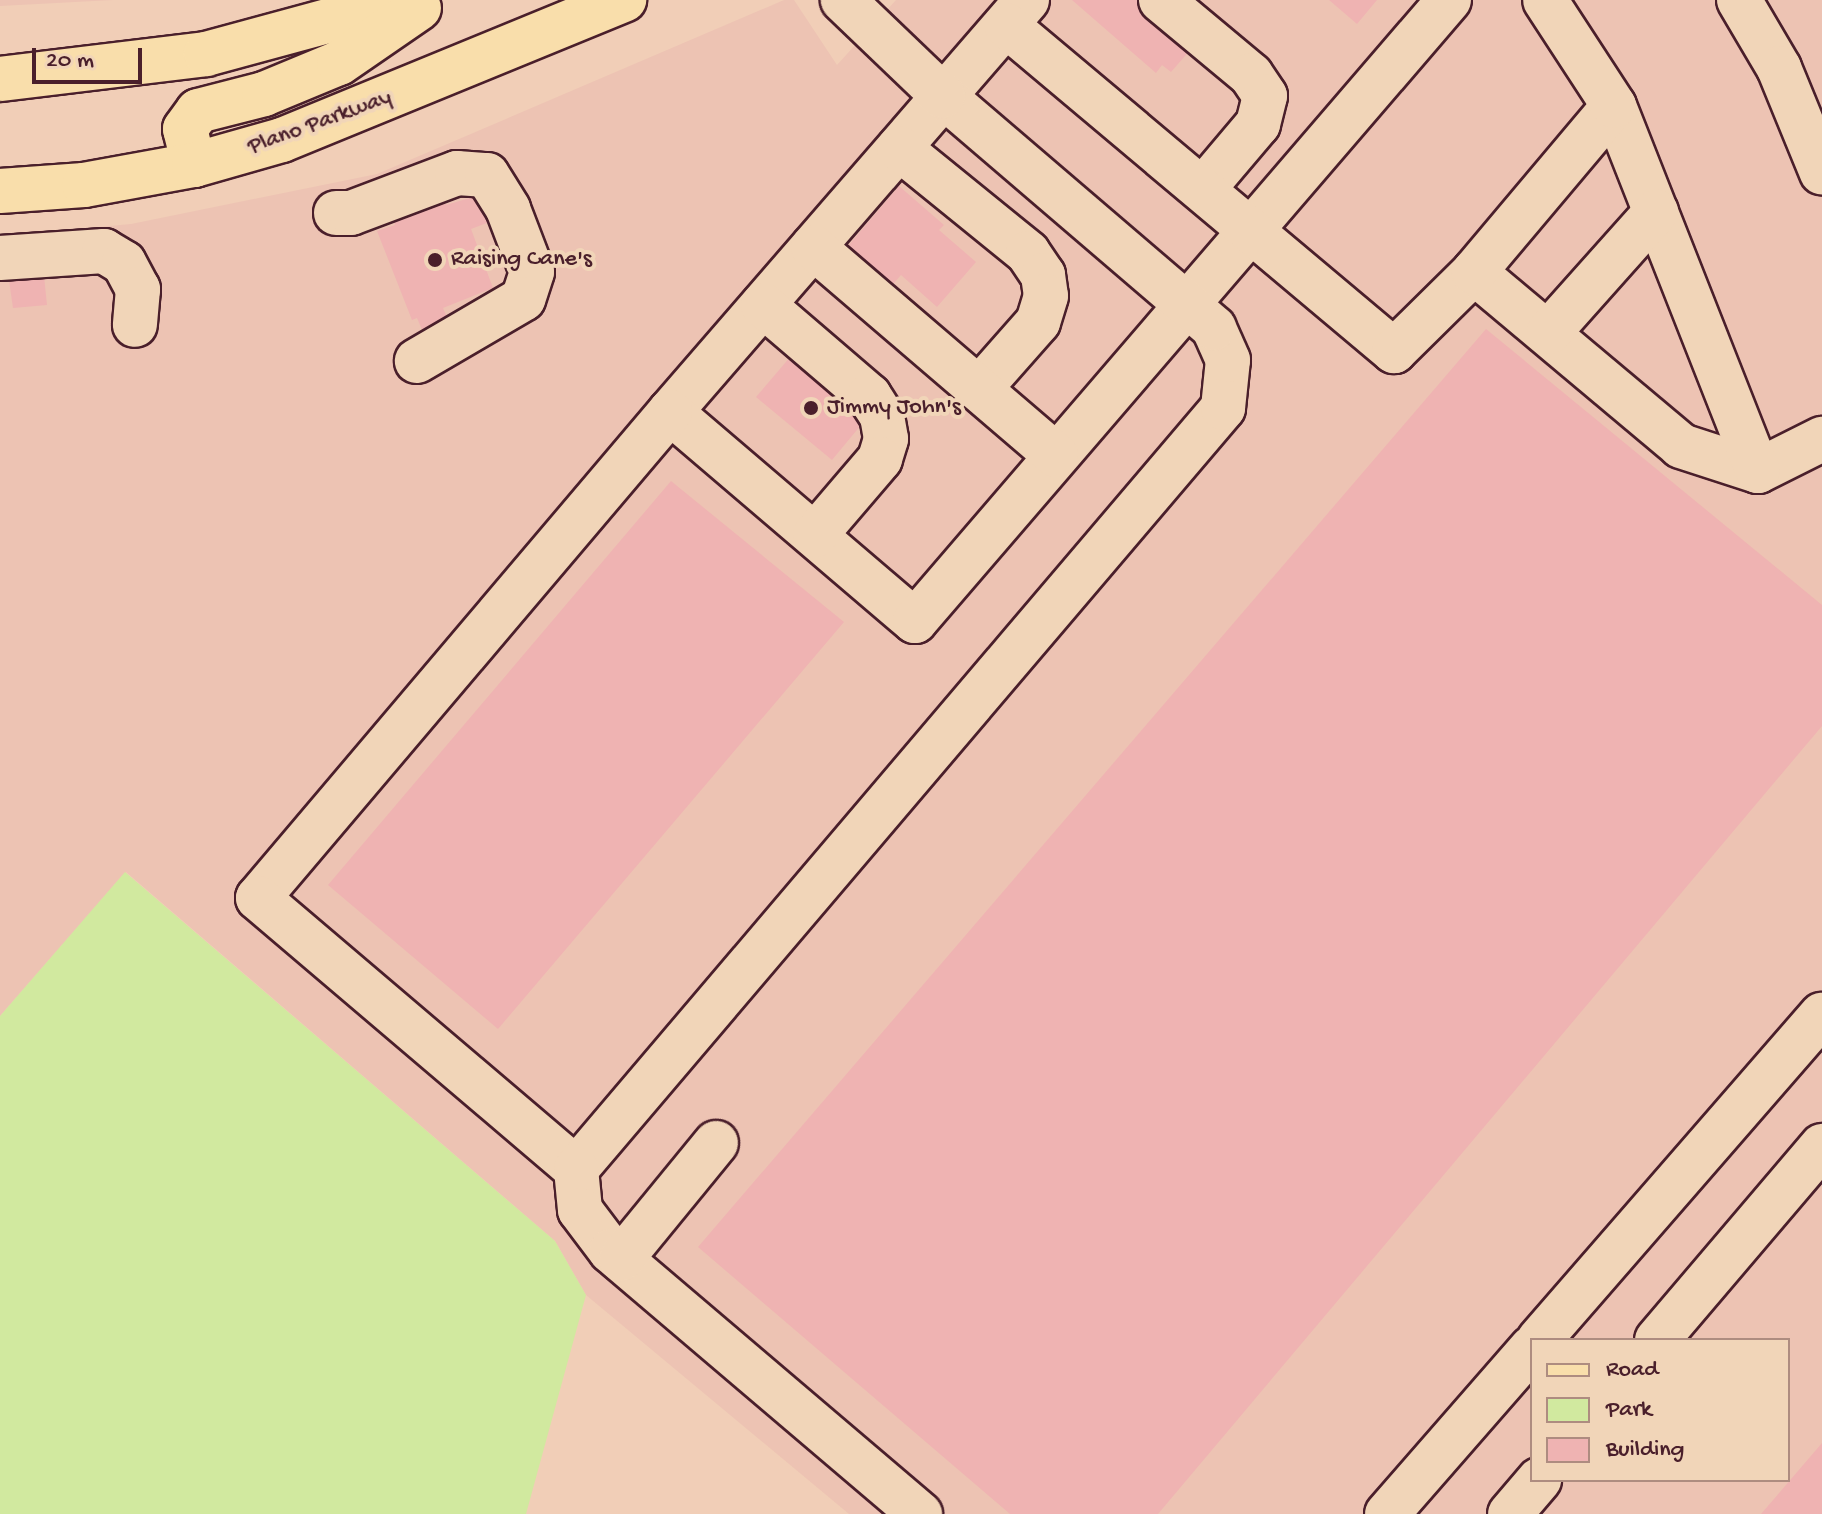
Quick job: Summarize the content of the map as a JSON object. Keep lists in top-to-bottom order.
{
  "streets": {
    "main road": ["Plano Parkway"]
  },
  "places": ["Raising Cane's", "Jimmy John's"],
  "legend": ["Road", "Park", "Building"],
  "scale_bar": "20 m"
}
